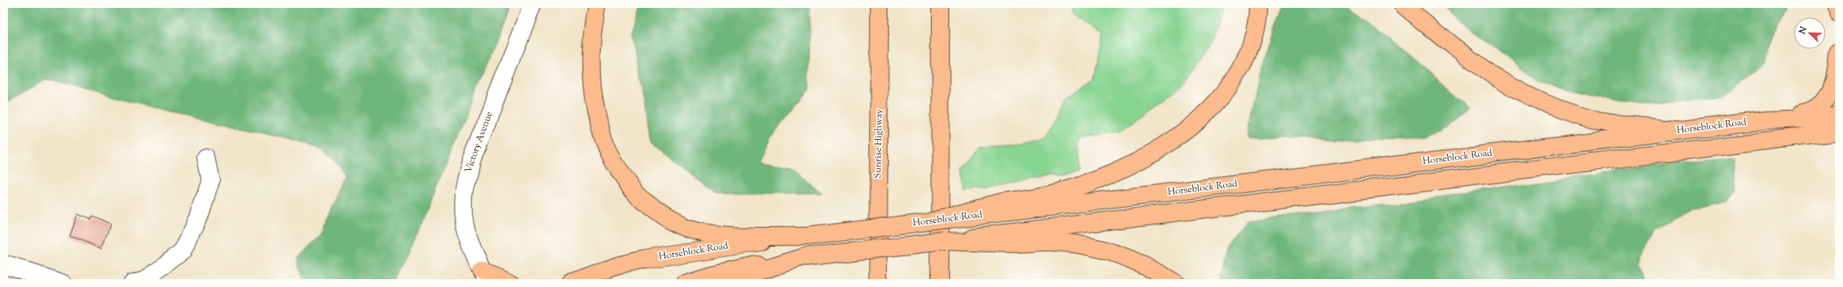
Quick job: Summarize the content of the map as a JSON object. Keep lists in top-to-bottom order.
{
  "streets": {
    "main road": ["Horseblock Road", "Sunrise Highway"],
    "street": ["Victory Avenue"]
  },
  "north": "top left"
}
